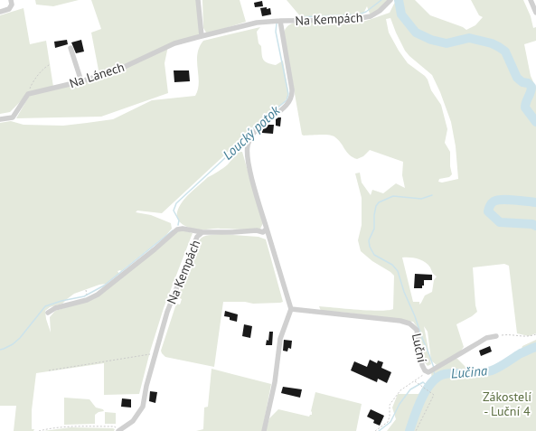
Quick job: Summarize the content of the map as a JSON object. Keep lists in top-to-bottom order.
{
  "streets": {
    "street": ["Na Kempách", "Na Lánech", "Luční"]
  },
  "crossings": [
    ["Na Kempách", "Na Lánech"]
  ],
  "water": ["Loucký potok", "Lučina"],
  "parks": ["Zákostelí - Luční 4"]
}
